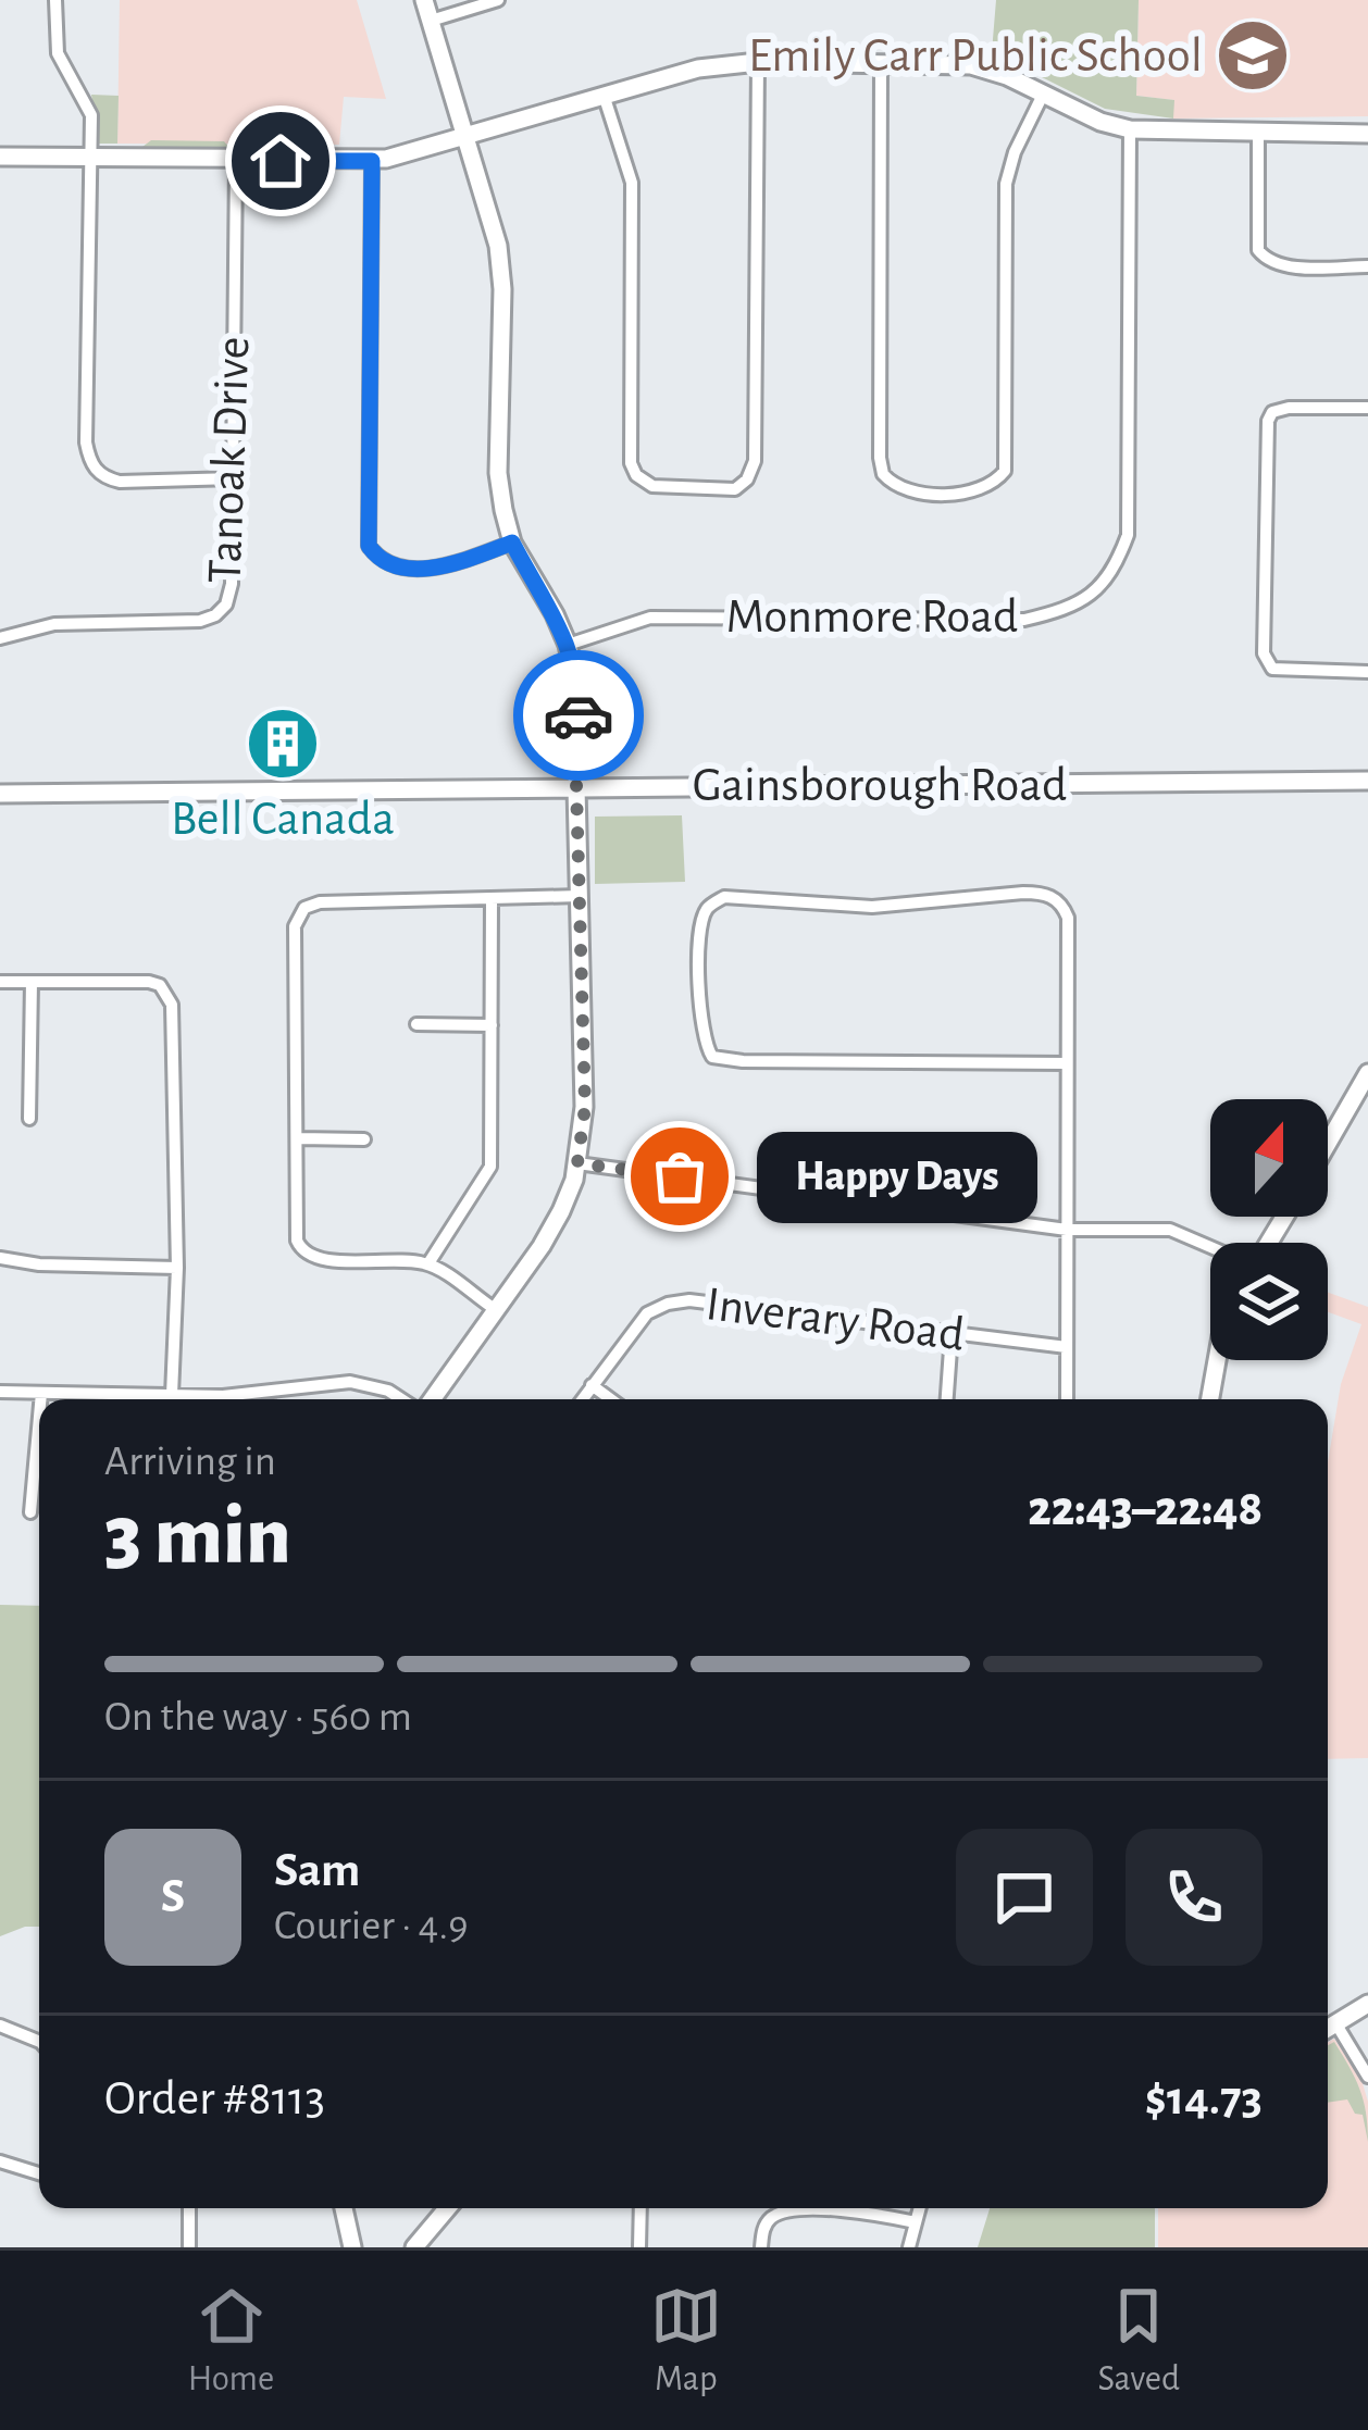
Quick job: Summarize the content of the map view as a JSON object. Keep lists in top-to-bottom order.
{
  "streets": {
    "street": [
      "Tanoak Drive",
      "Monmore Road",
      "Gainsborough Road",
      "Inverary Road"
    ]
  },
  "places": {
    "school or university": ["Emily Carr Public School"],
    "building": ["Bell Canada"],
    "other": ["Happy Days"]
  },
  "north": "top",
  "page": {
    "bubble": "Happy Days",
    "heading": ["3 min", "Arriving in", "22:43–22:48"],
    "panel": [
      "Sam",
      "Courier · 4.9",
      "Order #8113",
      "$14.73"
    ],
    "bar": "On the way · 560 m",
    "round": "S",
    "tabs": ["Home", "Map", "Saved"]
  }
}
